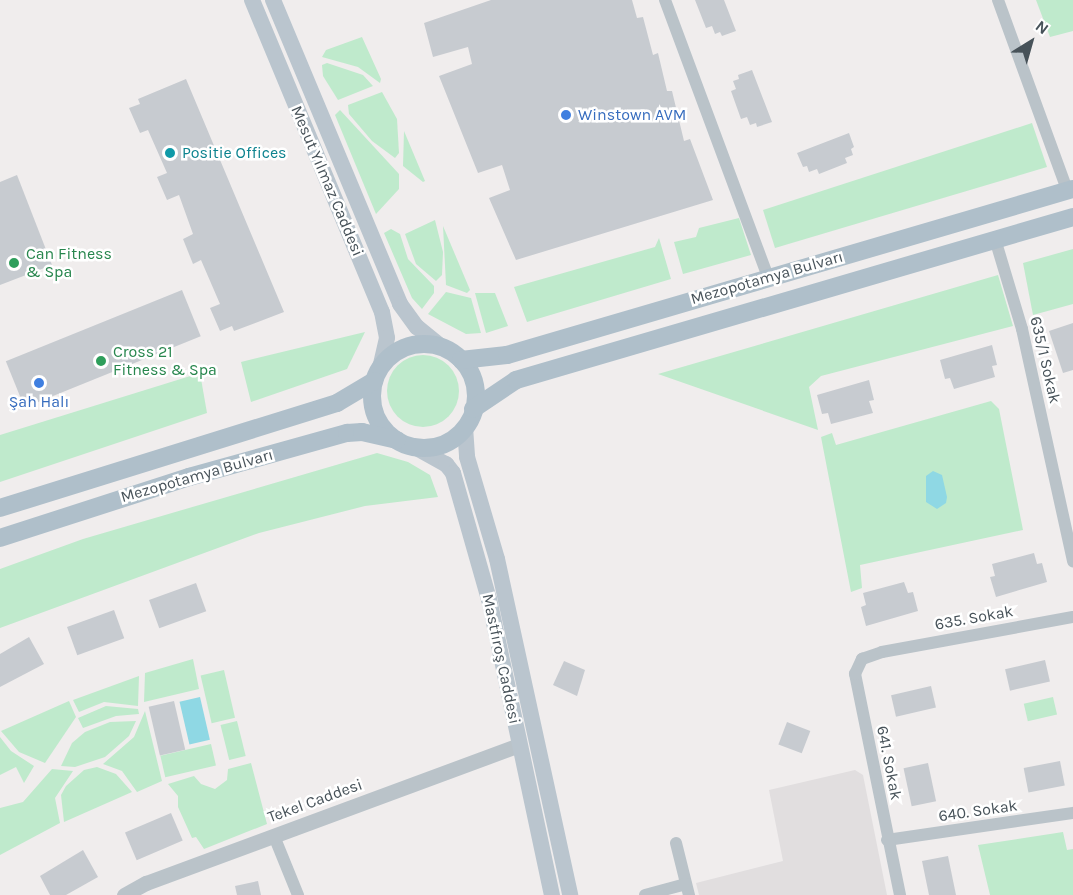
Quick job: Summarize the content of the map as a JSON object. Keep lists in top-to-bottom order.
{
  "streets": {
    "main road": ["Mesut Yılmaz Caddesi", "Mezopotamya Bulvarı", "Mastfıroş Caddesi"],
    "street": [
      "635/1 Sokak",
      "635. Sokak",
      "641. Sokak",
      "Tekel Caddesi",
      "640. Sokak"
    ]
  },
  "crossings": [
    ["Mesut Yılmaz Caddesi", "Mezopotamya Bulvarı"],
    ["Mesut Yılmaz Caddesi", "Mastfıroş Caddesi"],
    ["Mezopotamya Bulvarı", "635/1 Sokak"],
    ["Mezopotamya Bulvarı", "Mastfıroş Caddesi"],
    ["635. Sokak", "641. Sokak"],
    ["Mastfıroş Caddesi", "Tekel Caddesi"],
    ["641. Sokak", "640. Sokak"]
  ],
  "places": [
    "Winstown AVM",
    "Positie Offices",
    "Can Fitness & Spa",
    "Cross 21 Fitness & Spa",
    "Şah Halı"
  ],
  "north": "top right"
}
